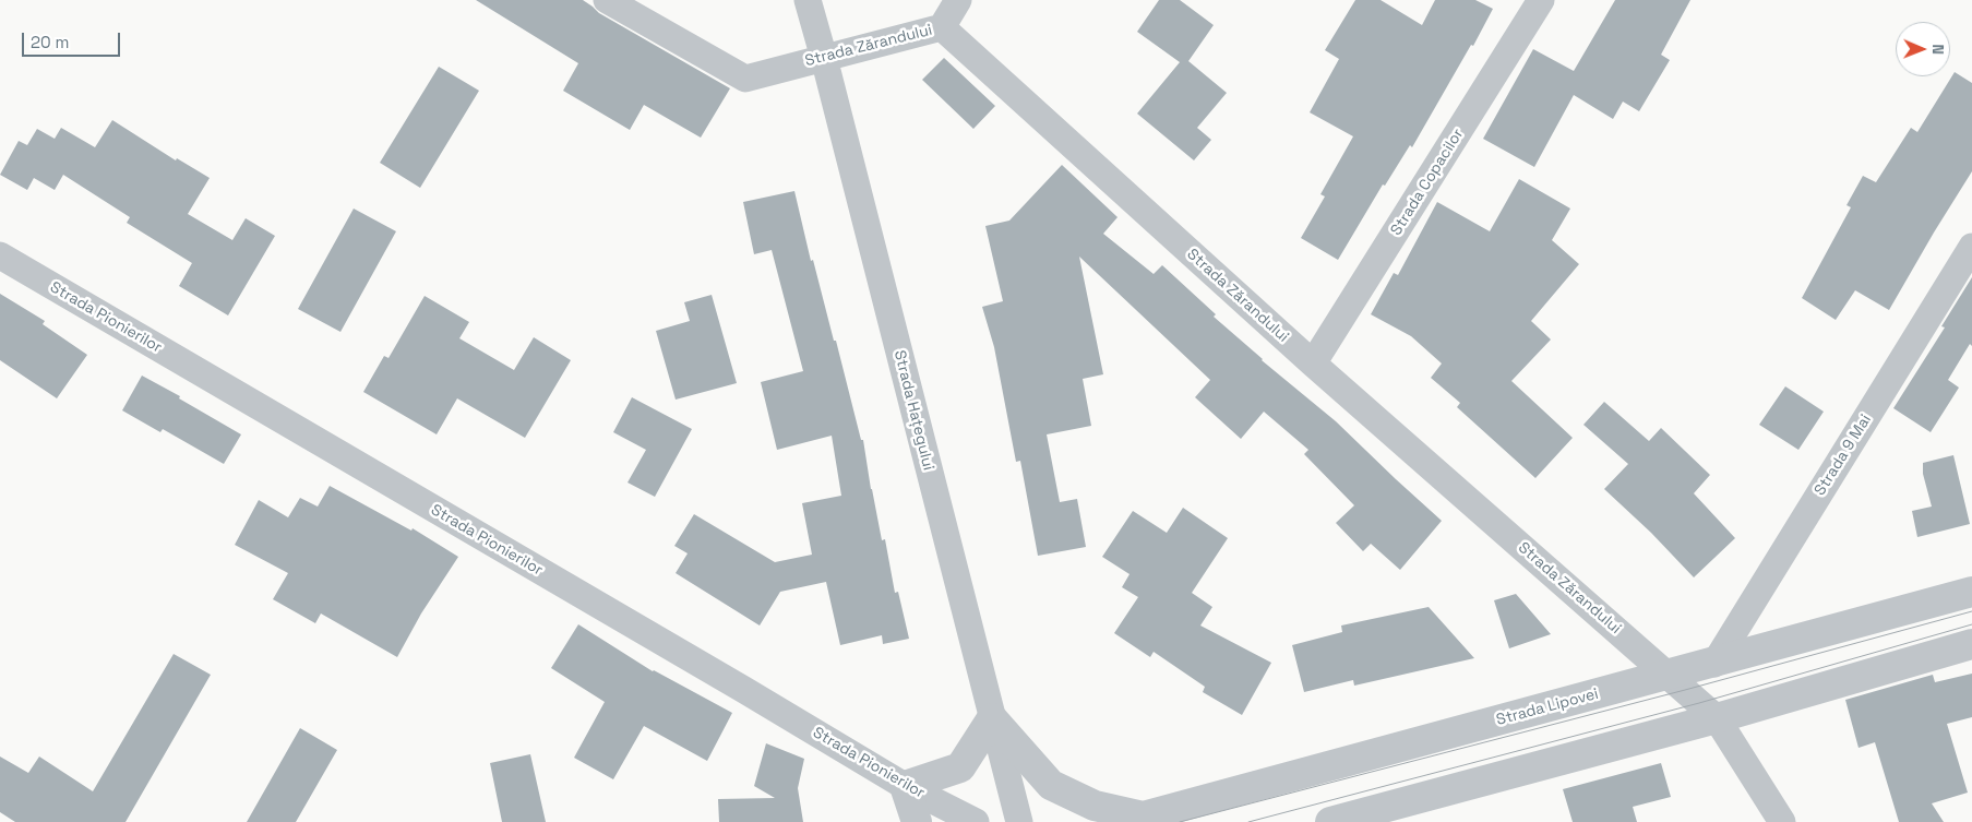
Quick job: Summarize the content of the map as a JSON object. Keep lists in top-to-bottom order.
{
  "streets": {
    "street": [
      "Strada Zărandului",
      "Strada Copacilor",
      "Strada Pionierilor",
      "Strada Hațegului",
      "Strada 9 Mai",
      "Strada Lipovei"
    ]
  },
  "crossings": [
    ["Strada Zărandului", "Strada Copacilor"],
    ["Strada Zărandului", "Strada Hațegului"],
    ["Strada Zărandului", "Strada Lipovei"],
    ["Strada 9 Mai", "Strada Lipovei"]
  ],
  "scale_bar": "20 m",
  "north": "right"
}
